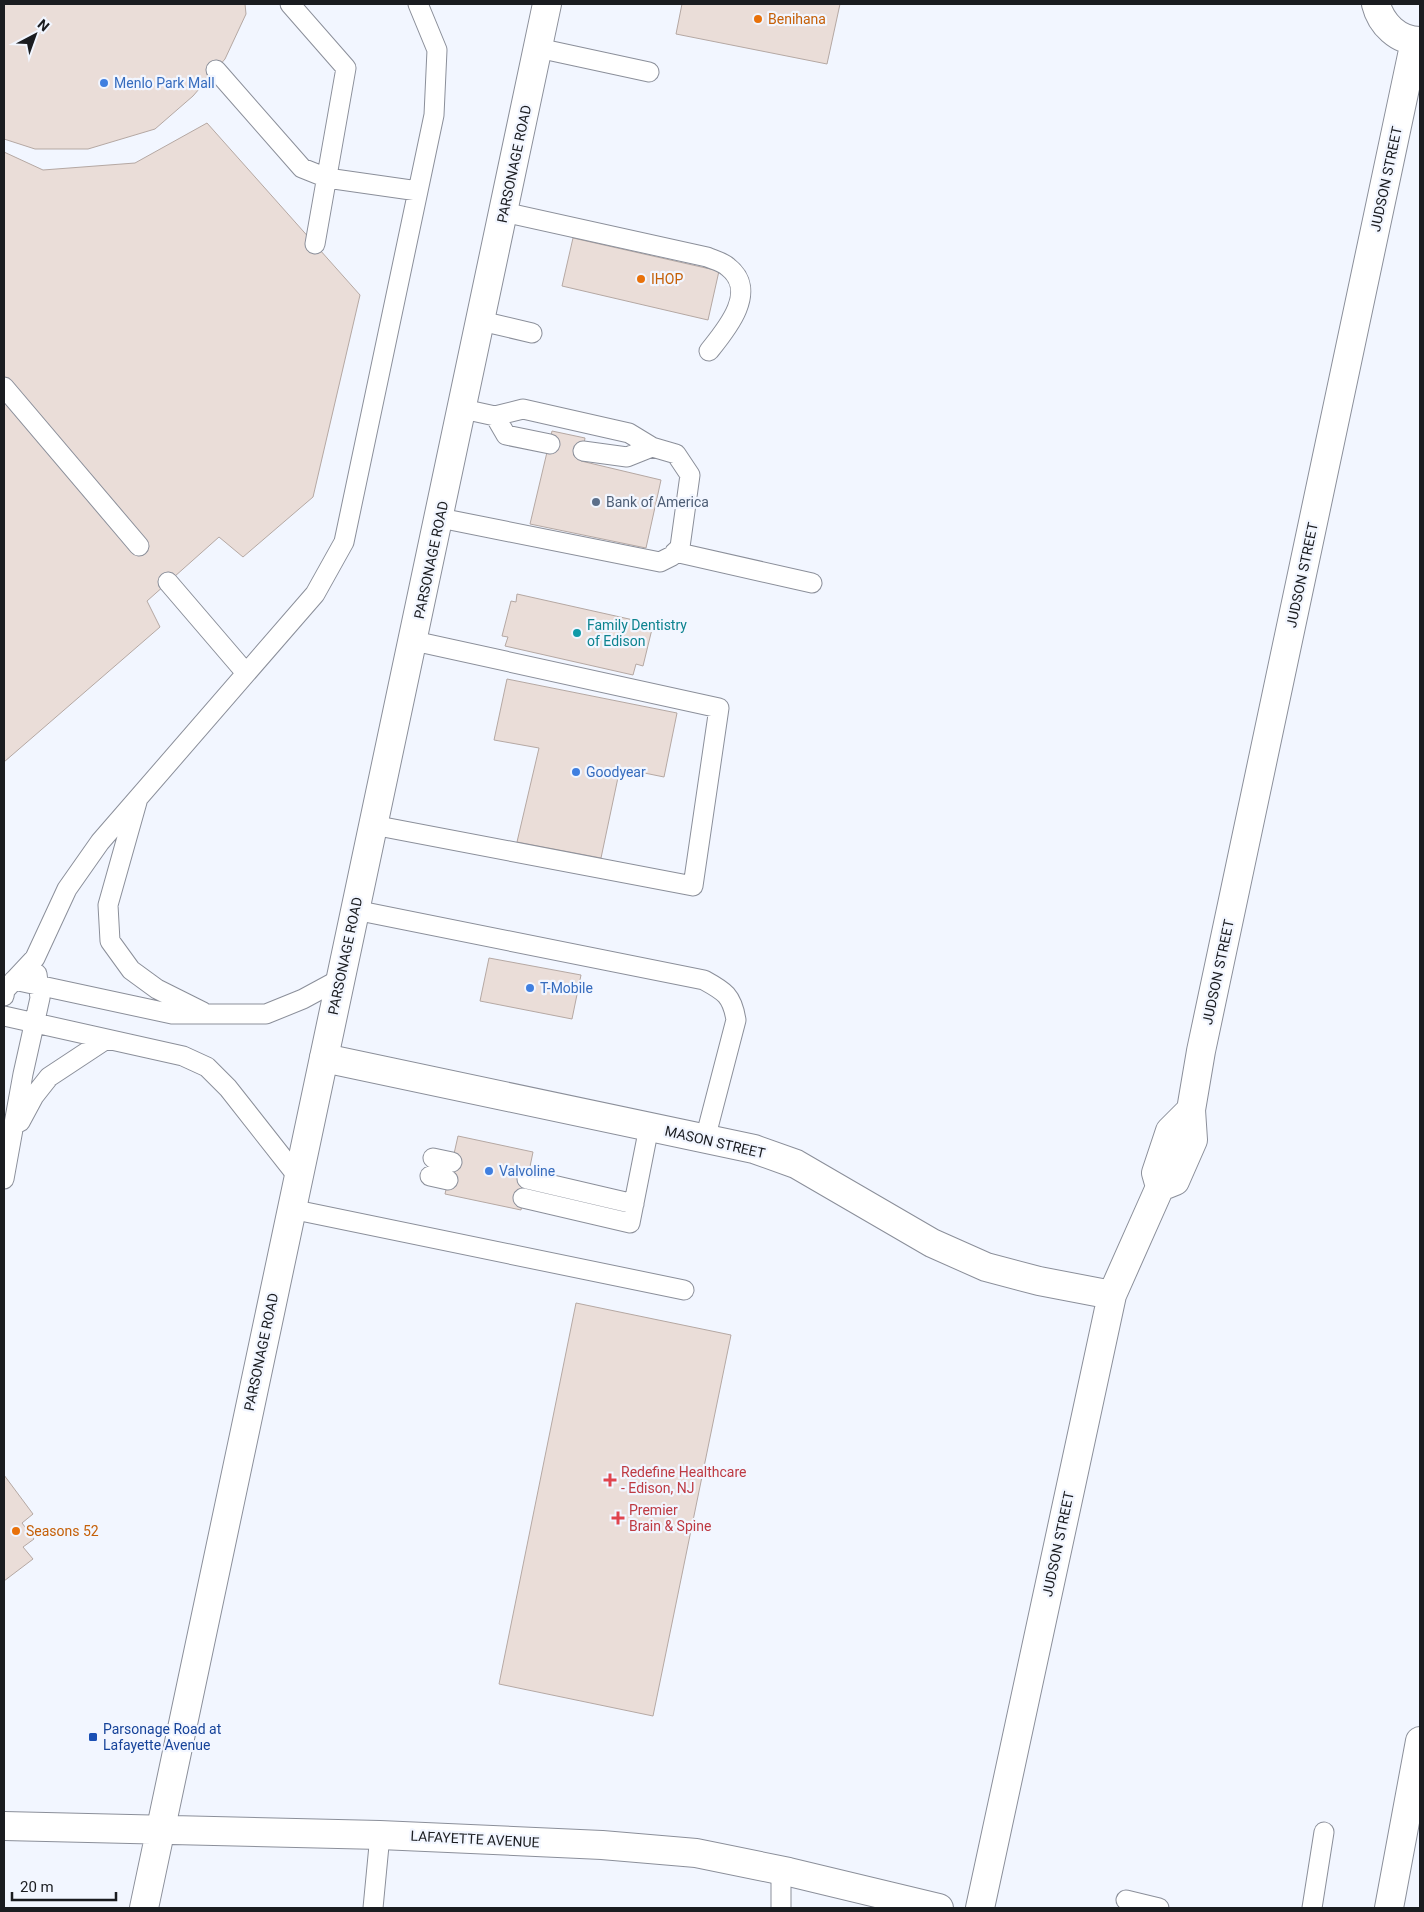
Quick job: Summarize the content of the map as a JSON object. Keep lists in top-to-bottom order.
{
  "streets": {
    "street": [
      "PARSONAGE ROAD",
      "JUDSON STREET",
      "MASON STREET",
      "LAFAYETTE AVENUE"
    ]
  },
  "crossings": [
    ["PARSONAGE ROAD", "MASON STREET"],
    ["PARSONAGE ROAD", "LAFAYETTE AVENUE"],
    ["JUDSON STREET", "MASON STREET"]
  ],
  "places": {
    "other": [
      "Benihana",
      "Menlo Park Mall",
      "IHOP",
      "Bank of America",
      "Family Dentistry of Edison",
      "Goodyear",
      "T-Mobile",
      "Valvoline",
      "Seasons 52"
    ],
    "health": ["Redefine Healthcare - Edison, NJ", "Premier Brain & Spine"],
    "transit": ["Parsonage Road at Lafayette Avenue"]
  },
  "scale_bar": "20 m",
  "north": "top right"
}
